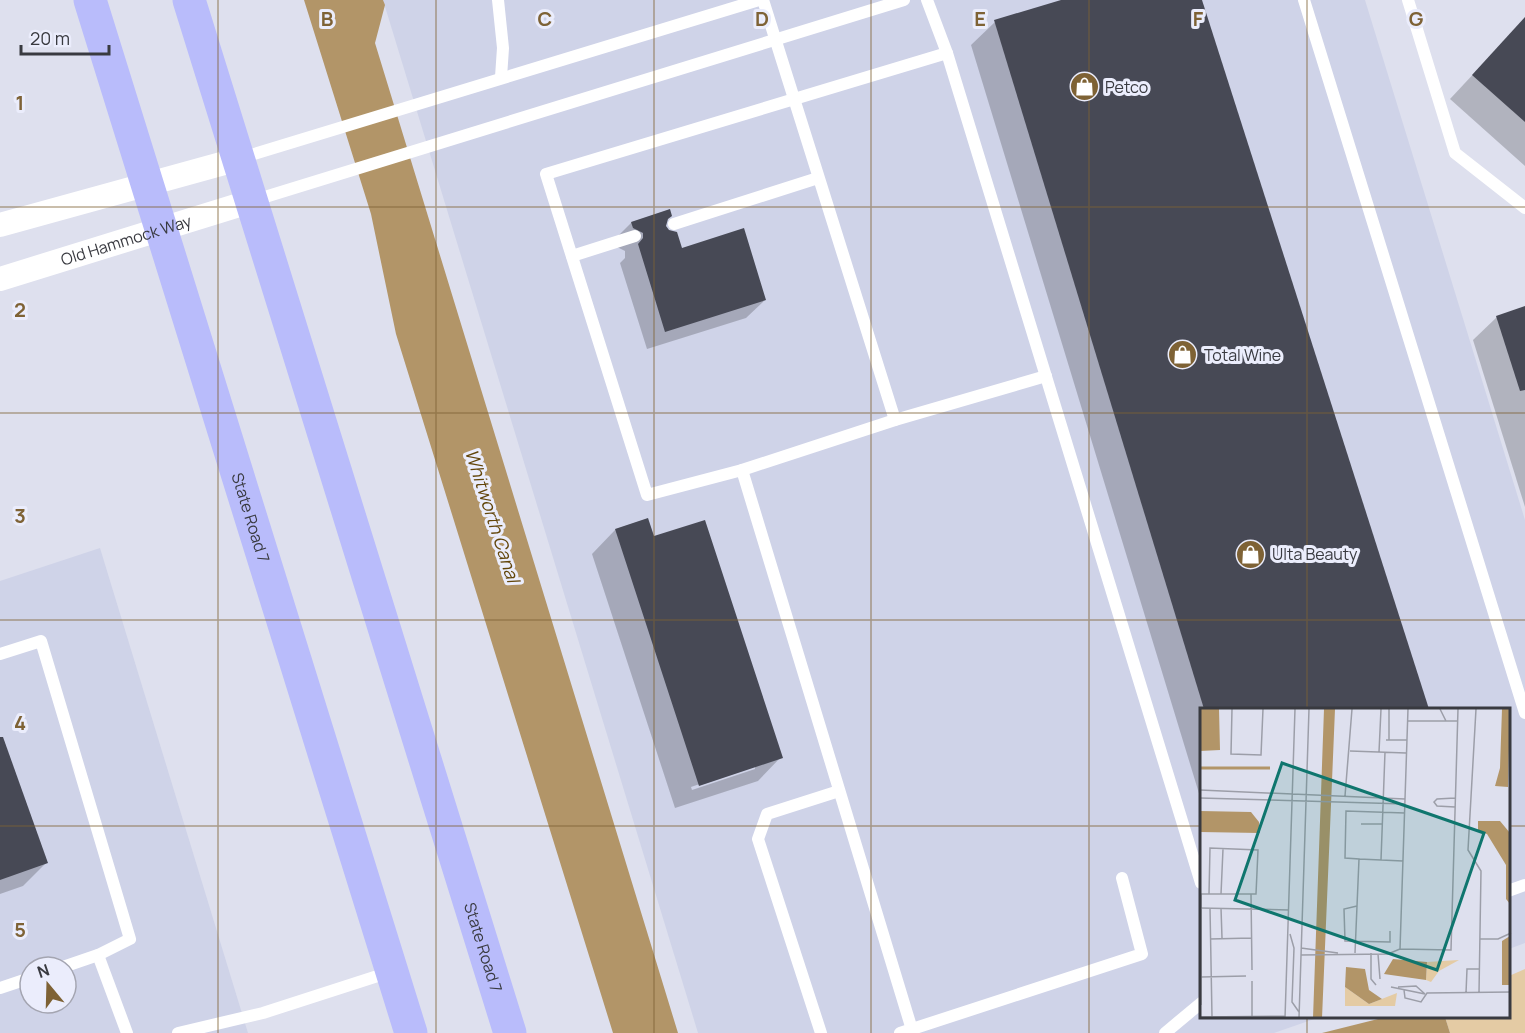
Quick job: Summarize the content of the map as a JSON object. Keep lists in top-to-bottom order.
{
  "streets": {
    "main road": ["State Road 7"],
    "street": ["Old Hammock Way"]
  },
  "crossings": [
    ["Old Hammock Way", "State Road 7"]
  ],
  "water": ["Whitworth Canal"],
  "places": {
    "shop": ["Petco", "Total Wine", "Ulta Beauty"]
  },
  "scale_bar": "20 m",
  "north": "top",
  "grid": {
    "columns": [
      "B",
      "C",
      "D",
      "E",
      "F",
      "G"
    ],
    "rows": [
      "1",
      "2",
      "3",
      "4",
      "5"
    ]
  }
}
